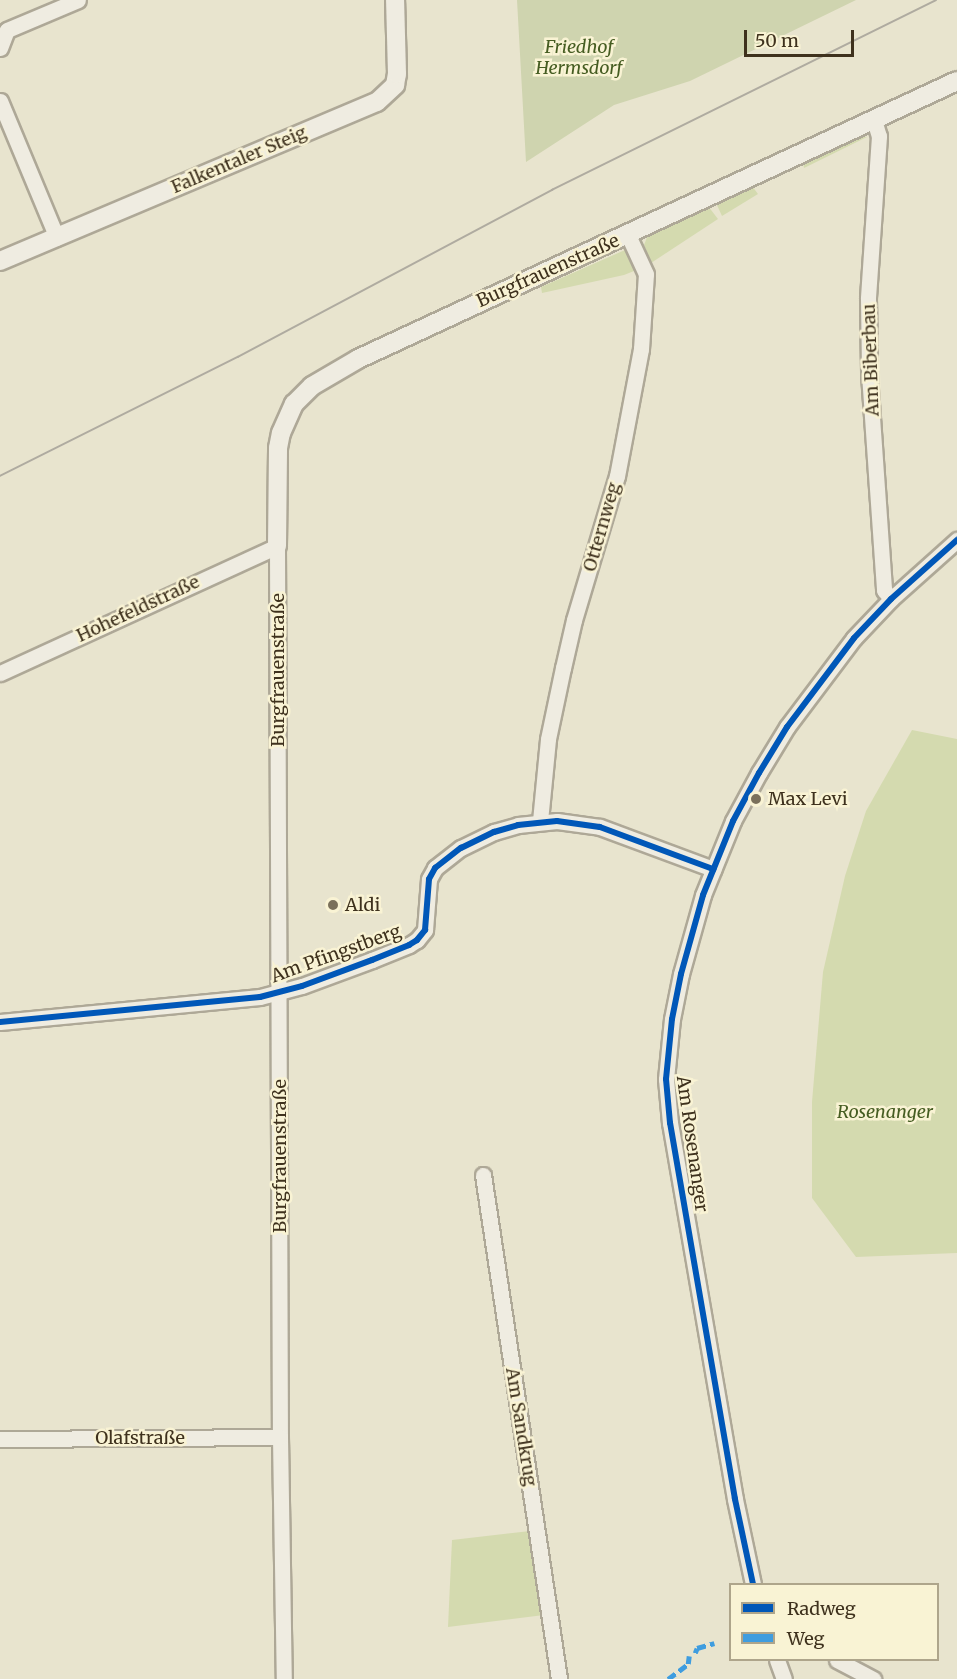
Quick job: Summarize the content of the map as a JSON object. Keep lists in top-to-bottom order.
{
  "streets": {
    "street": [
      "Falkentaler Steig",
      "Burgfrauenstraße",
      "Am Biberbau",
      "Otternweg",
      "Hohefeldstraße",
      "Am Pfingstberg",
      "Am Rosenanger",
      "Am Sandkrug",
      "Olafstraße"
    ]
  },
  "crossings": [
    ["Burgfrauenstraße", "Am Biberbau"],
    ["Burgfrauenstraße", "Otternweg"],
    ["Burgfrauenstraße", "Hohefeldstraße"],
    ["Burgfrauenstraße", "Am Pfingstberg"],
    ["Burgfrauenstraße", "Olafstraße"],
    ["Am Biberbau", "Am Rosenanger"],
    ["Otternweg", "Am Pfingstberg"],
    ["Am Pfingstberg", "Am Rosenanger"]
  ],
  "parks": ["Friedhof Hermsdorf", "Rosenanger"],
  "places": ["Max Levi", "Aldi"],
  "legend": ["Radweg", "Weg"],
  "scale_bar": "50 m"
}
